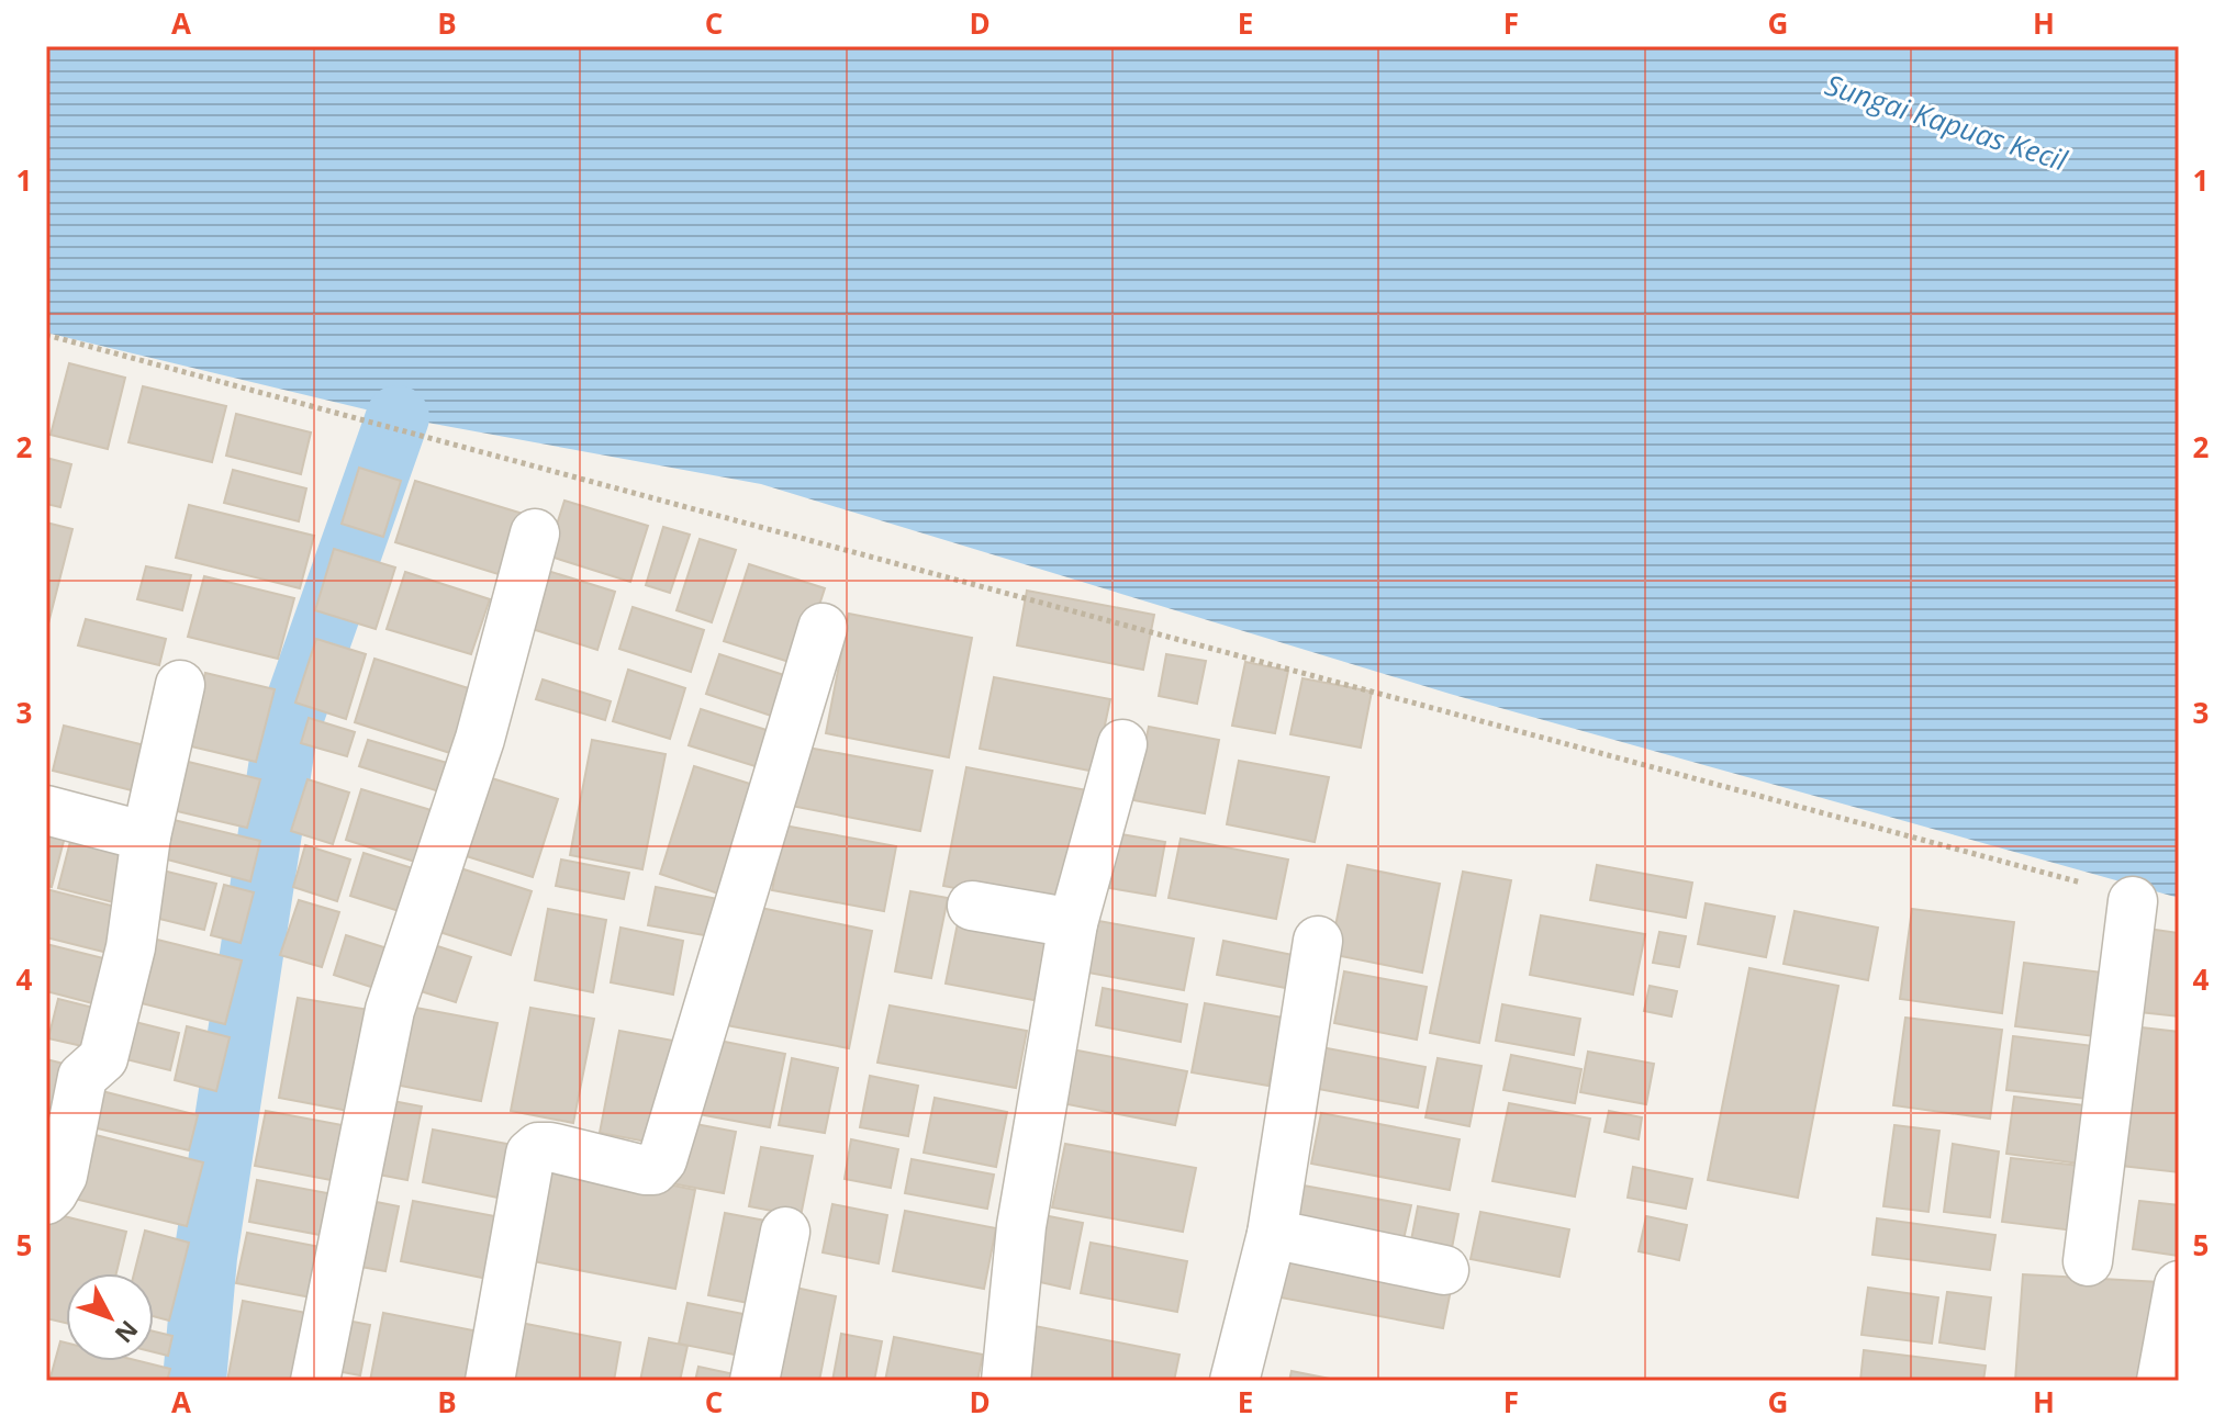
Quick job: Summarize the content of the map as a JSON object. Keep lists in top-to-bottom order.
{
  "water": ["Sungai Kapuas Kecil"],
  "north": "bottom right",
  "grid": {
    "columns": [
      "A",
      "B",
      "C",
      "D",
      "E",
      "F",
      "G",
      "H"
    ],
    "rows": [
      "1",
      "2",
      "3",
      "4",
      "5"
    ]
  }
}
